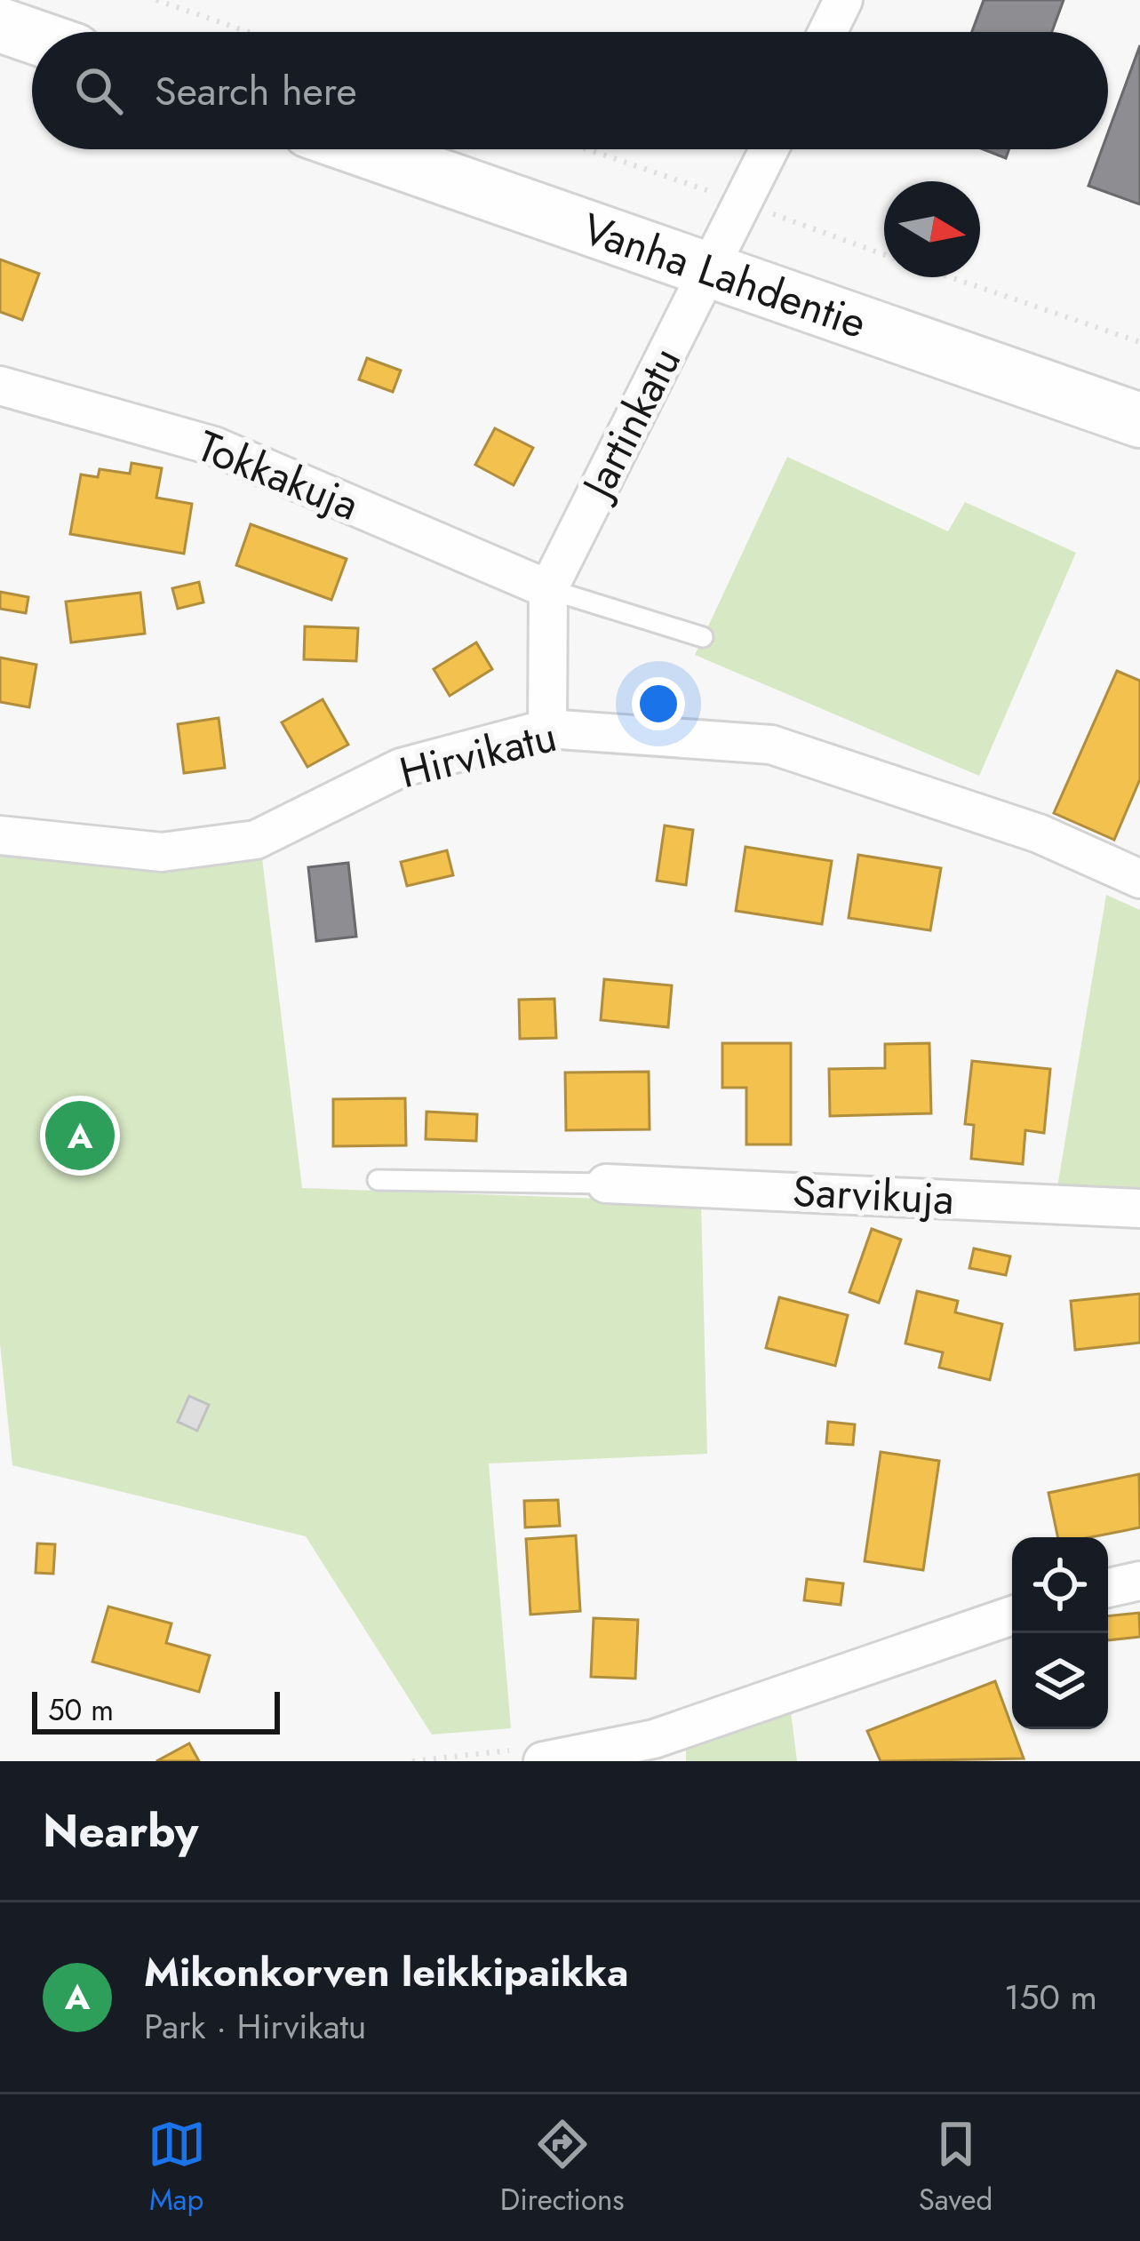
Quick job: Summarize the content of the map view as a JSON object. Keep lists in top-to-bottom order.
{
  "streets": {
    "main road": ["Vanha Lahdentie"],
    "street": [
      "Jartinkatu",
      "Tokkakuja",
      "Hirvikatu",
      "Sarvikuja"
    ]
  },
  "crossings": [
    ["Vanha Lahdentie", "Jartinkatu"],
    ["Jartinkatu", "Tokkakuja"],
    ["Jartinkatu", "Hirvikatu"]
  ],
  "scale_bar": "50 m",
  "north": "right",
  "page": {
    "search": "Search here",
    "pins": "A",
    "scale": "50 m",
    "heading": "Nearby",
    "list": [
      {
        "mark": "A",
        "name": "Mikonkorven leikkipaikka",
        "note": "Park · Hirvikatu",
        "value": "150 m"
      }
    ],
    "nav": ["Map", "Directions", "Saved"]
  }
}
